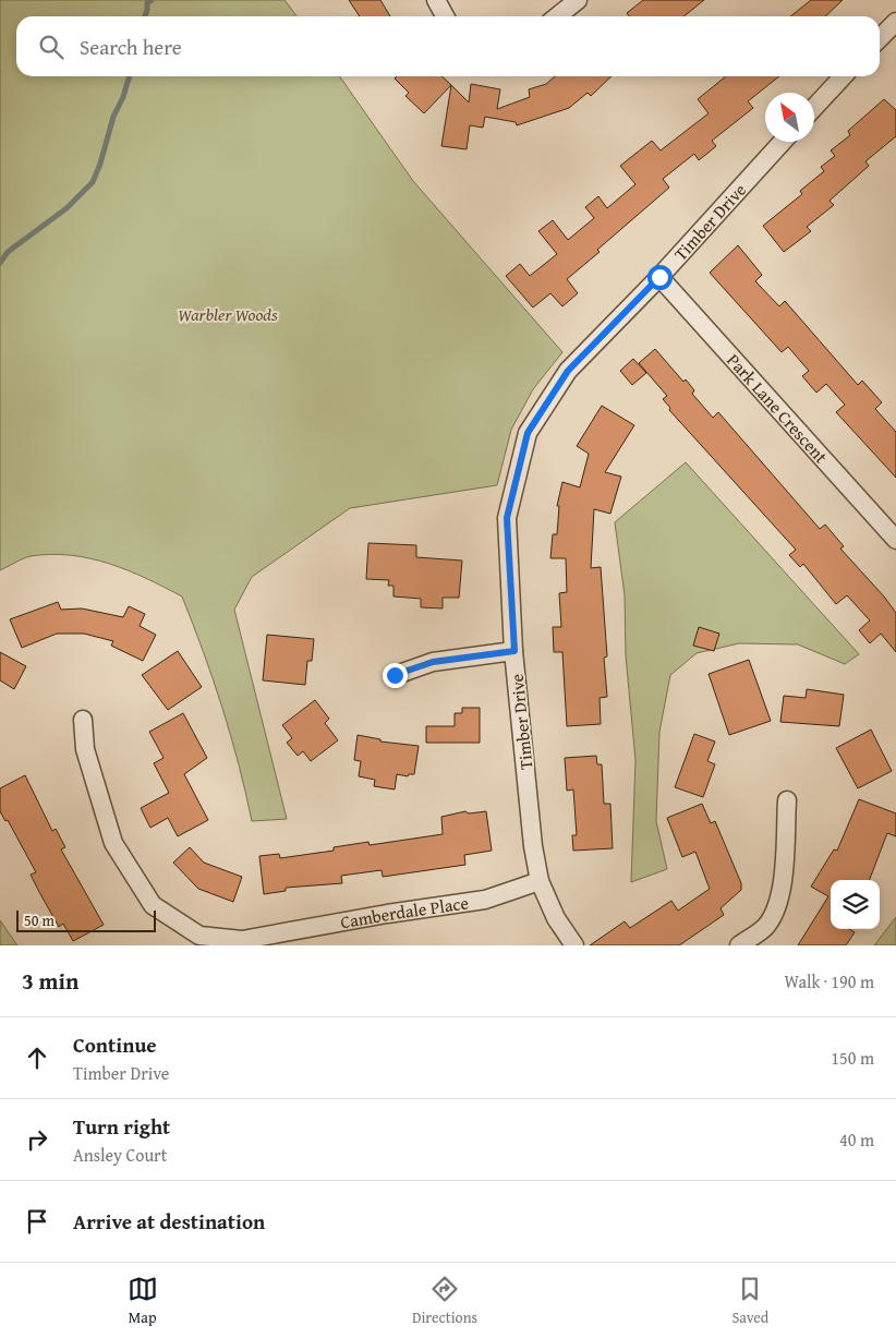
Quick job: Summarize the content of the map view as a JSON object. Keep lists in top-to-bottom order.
{
  "streets": {
    "street": ["Timber Drive", "Park Lane Crescent", "Camberdale Place"]
  },
  "crossings": [
    ["Timber Drive", "Park Lane Crescent"],
    ["Timber Drive", "Camberdale Place"]
  ],
  "parks": ["Warbler Woods"],
  "scale_bar": "50 m",
  "north": "top left",
  "page": {
    "search": "Search here",
    "scale": "50 m",
    "heading": ["3 min", "Walk · 190 m"],
    "list": [
      ["Continue", "Timber Drive", "150 m"],
      ["Turn right", "Ansley Court", "40 m"],
      "Arrive at destination"
    ],
    "nav": ["Map", "Directions", "Saved"]
  }
}
